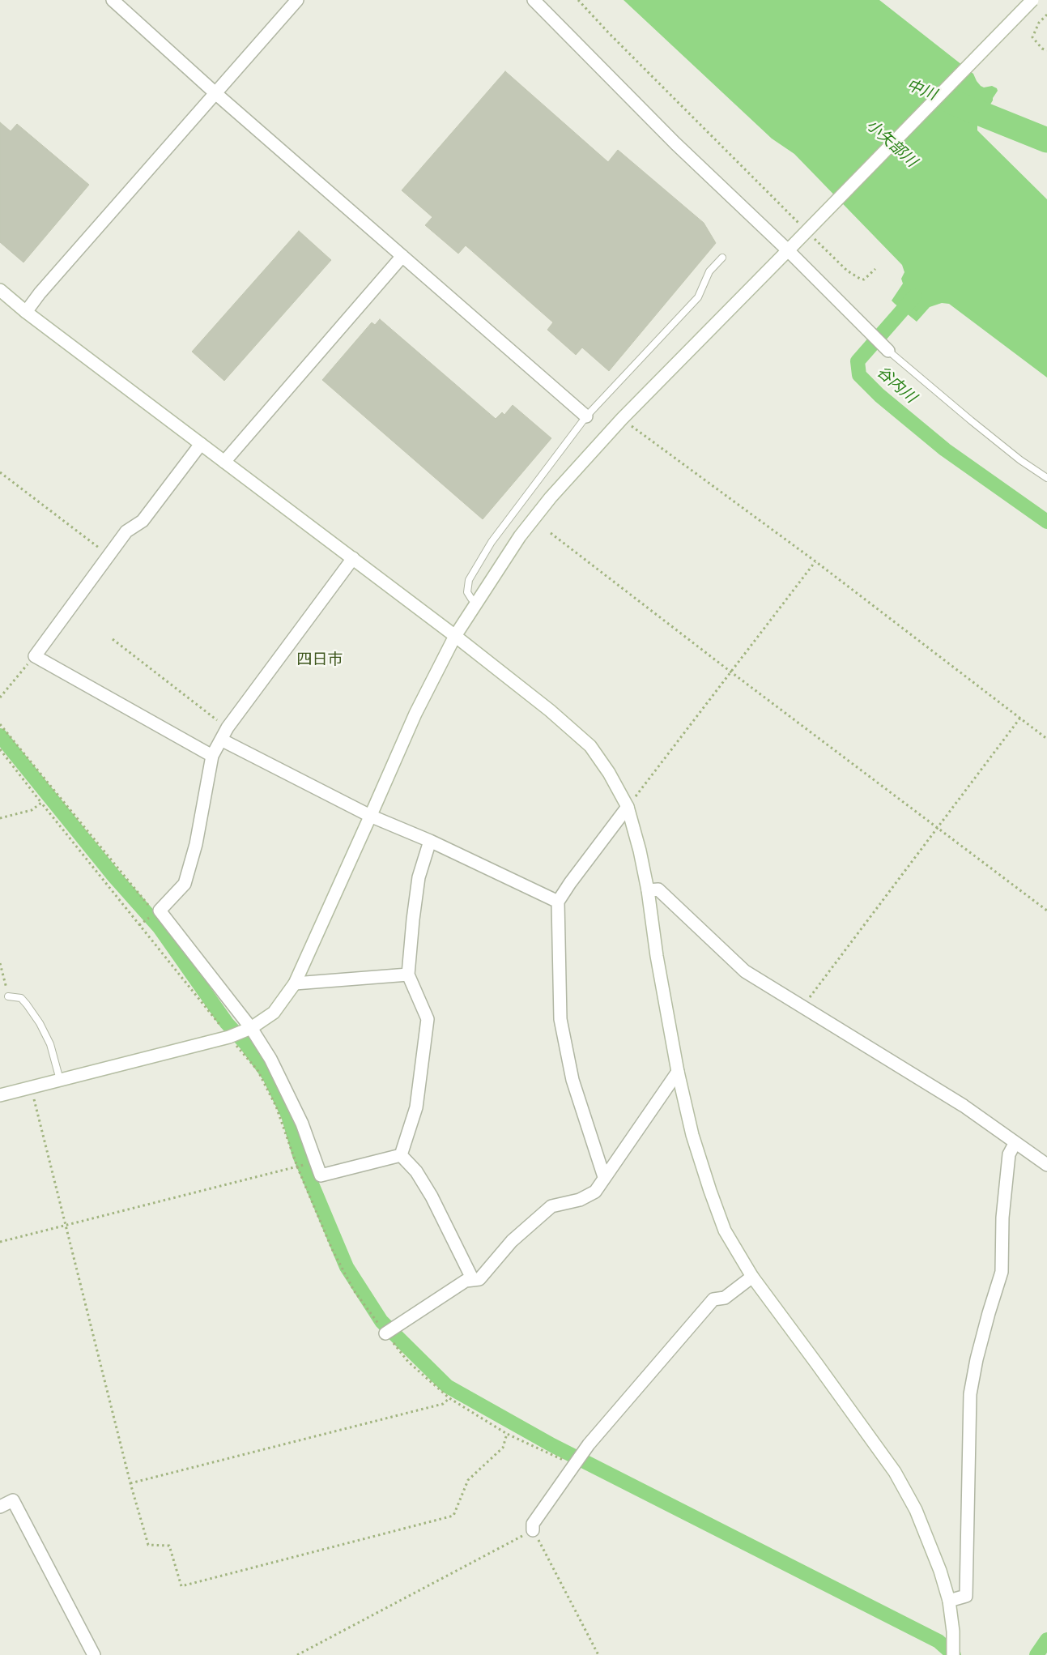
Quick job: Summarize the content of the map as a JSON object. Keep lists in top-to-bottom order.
{
  "districts": ["四日市"],
  "water": ["中川", "小矢部川", "谷内川"]
}
